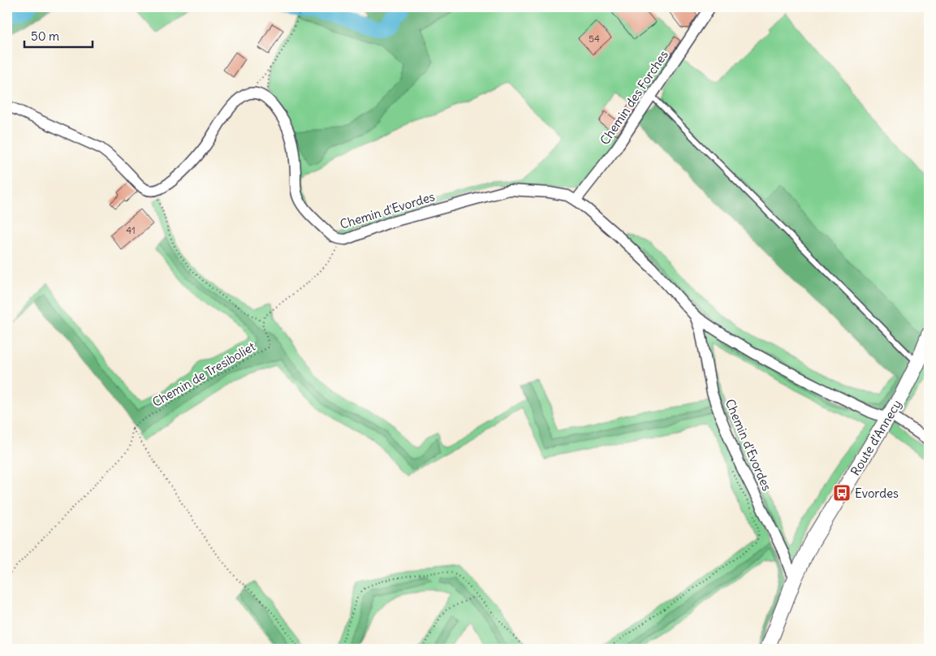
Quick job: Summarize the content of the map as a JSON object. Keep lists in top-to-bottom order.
{
  "streets": {
    "main road": ["Route d'Annecy"],
    "street": ["Chemin des Forches", "Chemin d'Evordes"],
    "path": ["Chemin de Tresiboliet"]
  },
  "crossings": [
    ["Chemin des Forches", "Chemin d'Evordes"],
    ["Chemin d'Evordes", "Route d'Annecy"]
  ],
  "places": {
    "bus stop": ["Evordes"]
  },
  "house_numbers": ["54", "41"],
  "scale_bar": "50 m"
}
